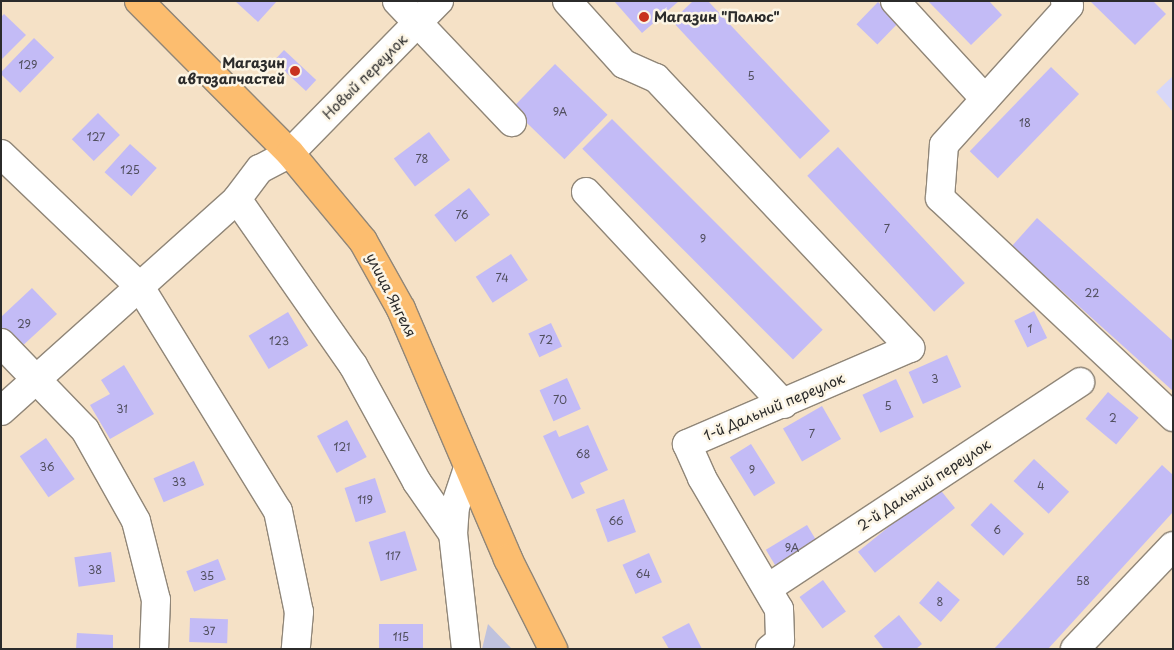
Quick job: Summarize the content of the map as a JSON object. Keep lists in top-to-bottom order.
{
  "streets": {
    "main road": ["улица Янгеля"],
    "street": ["Новый переулок", "1-й Дальний переулок", "2-й Дальний переулок"]
  },
  "crossings": [
    ["Новый переулок", "улица Янгеля"],
    ["1-й Дальний переулок", "2-й Дальний переулок"]
  ],
  "places": ["Магазин \"Полюс\"", "Магазин автозапчастей"],
  "house_numbers": [
    "129",
    "5",
    "9А",
    "18",
    "127",
    "78",
    "125",
    "76",
    "7",
    "9",
    "74",
    "22",
    "29",
    "1",
    "72",
    "123",
    "3",
    "70",
    "5",
    "31",
    "2",
    "7",
    "121",
    "68",
    "36",
    "9",
    "33",
    "4",
    "119",
    "66",
    "6",
    "9А",
    "117",
    "38",
    "64",
    "35",
    "58",
    "8",
    "37",
    "115"
  ]
}
